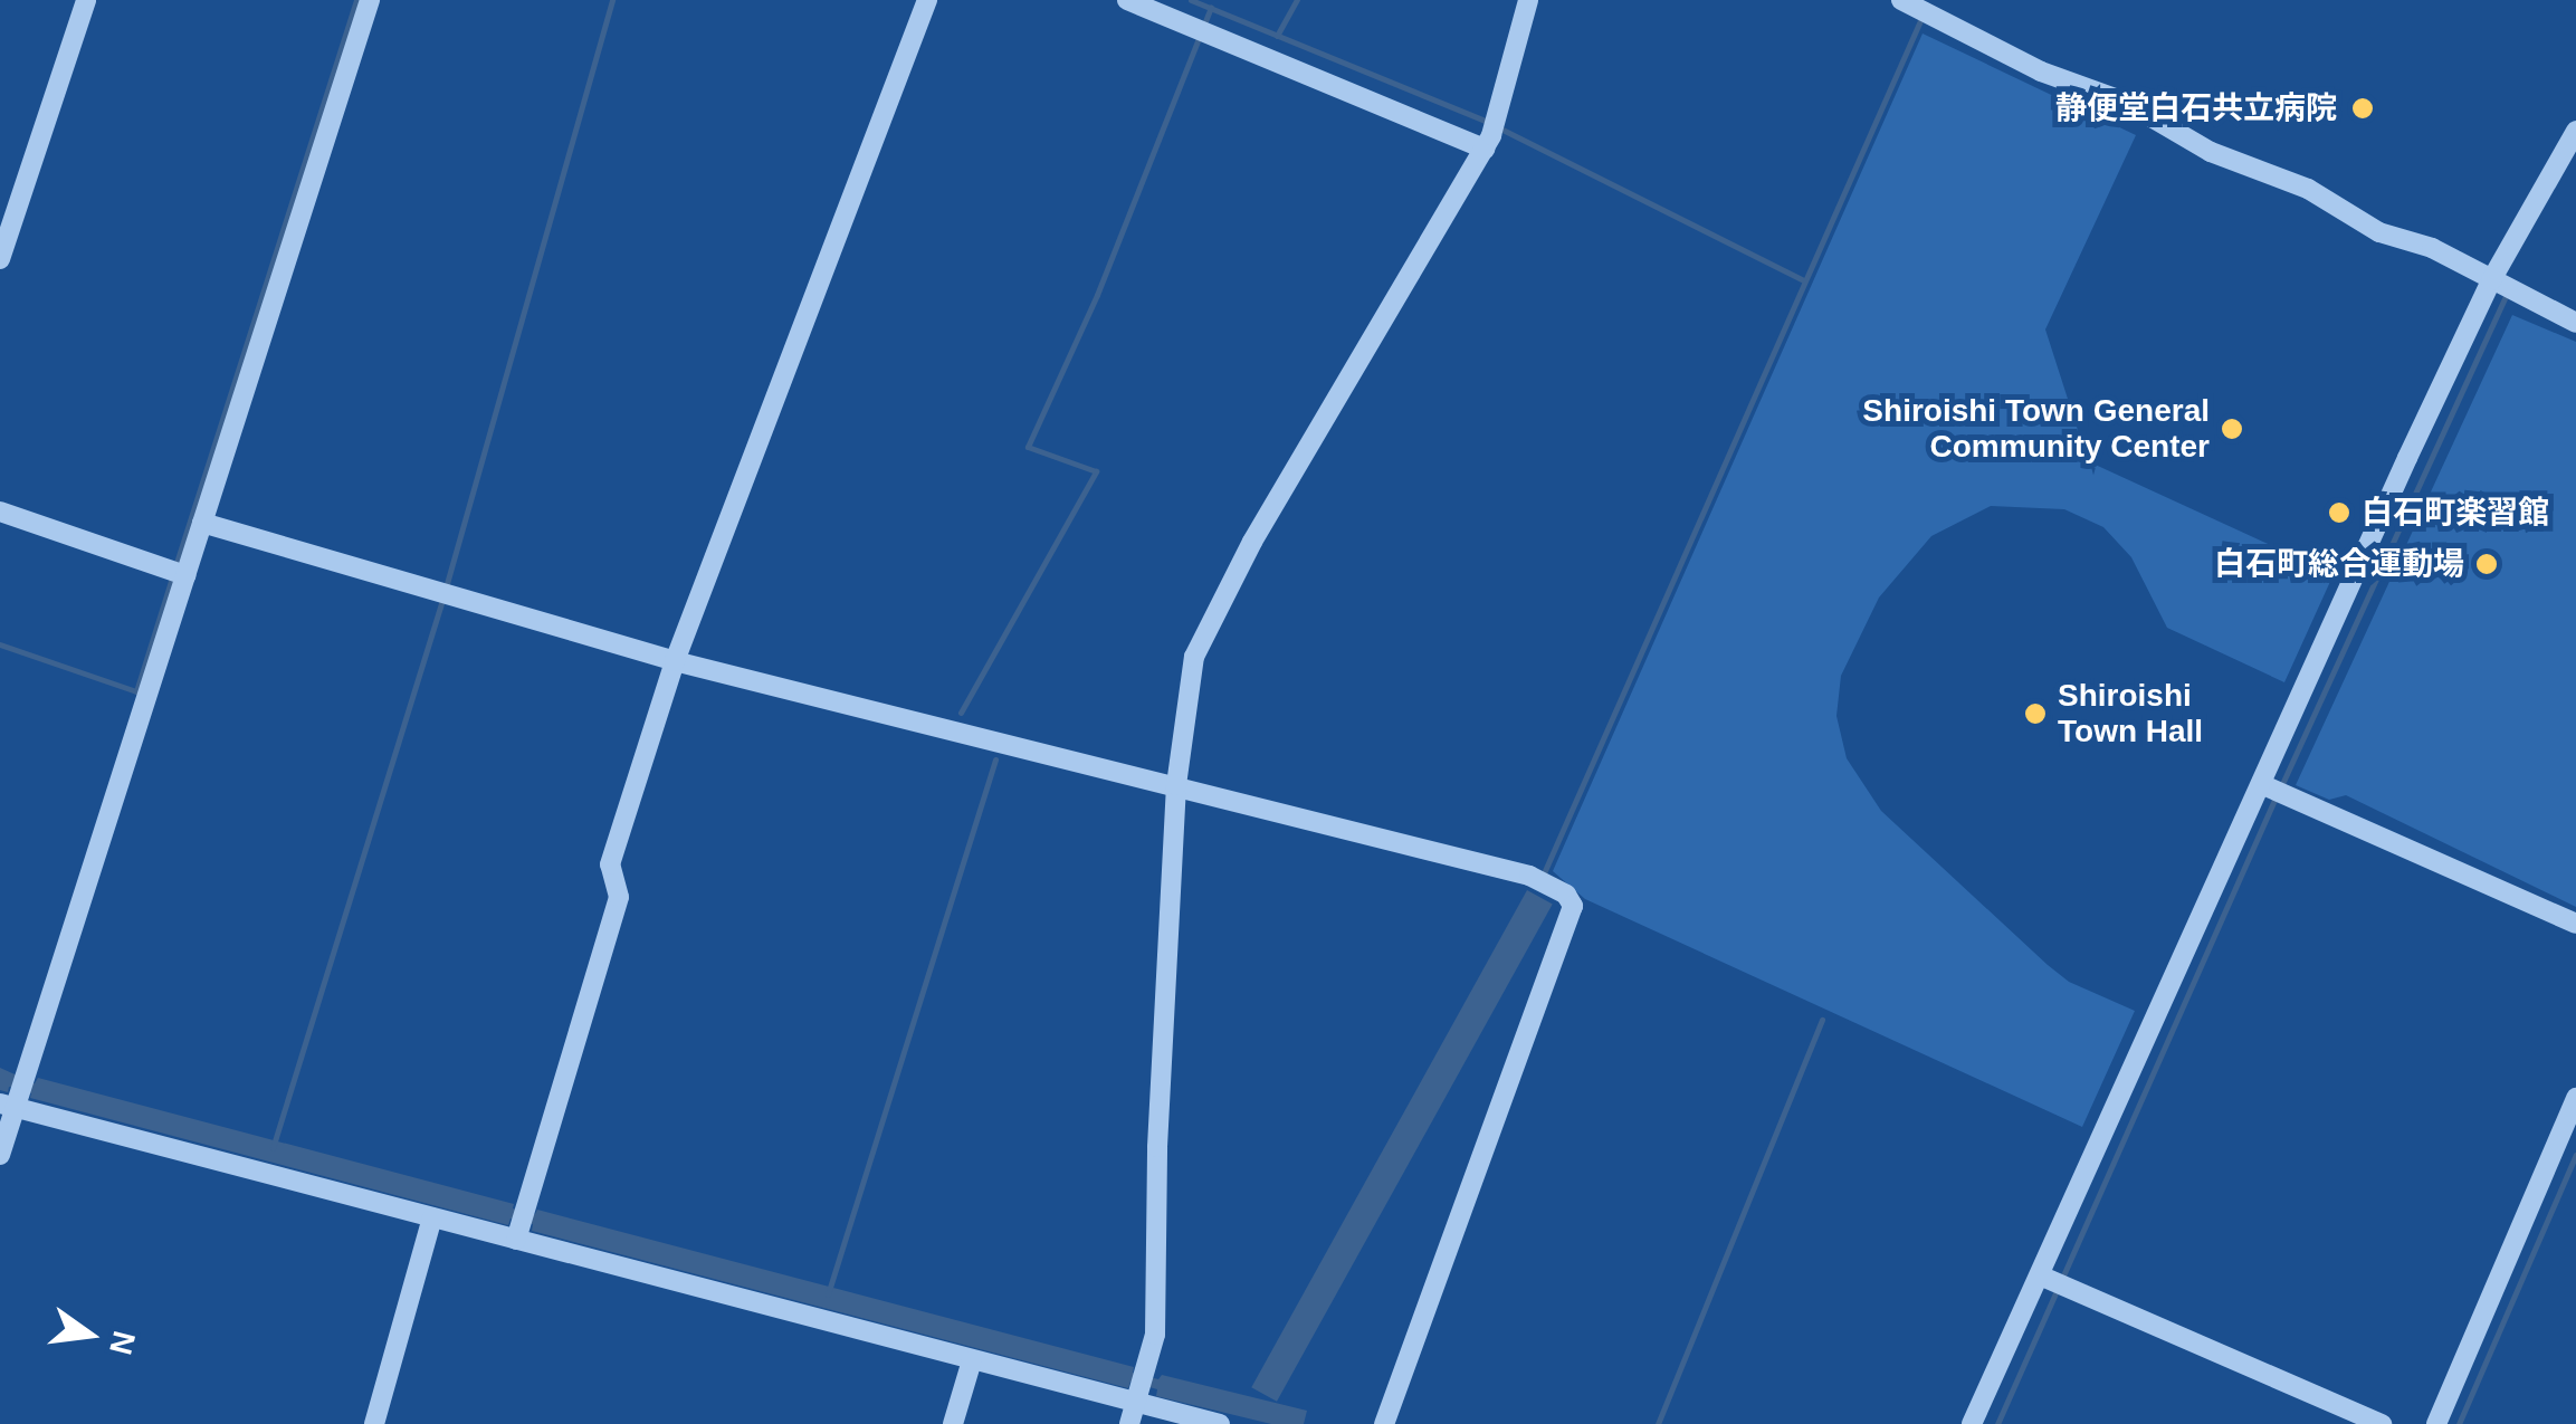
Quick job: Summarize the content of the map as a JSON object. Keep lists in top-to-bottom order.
{
  "places": [
    "静便堂白石共立病院",
    "Shiroishi Town General Community Center",
    "白石町楽習館",
    "白石町総合運動場",
    "Shiroishi Town Hall"
  ],
  "north": "right"
}
